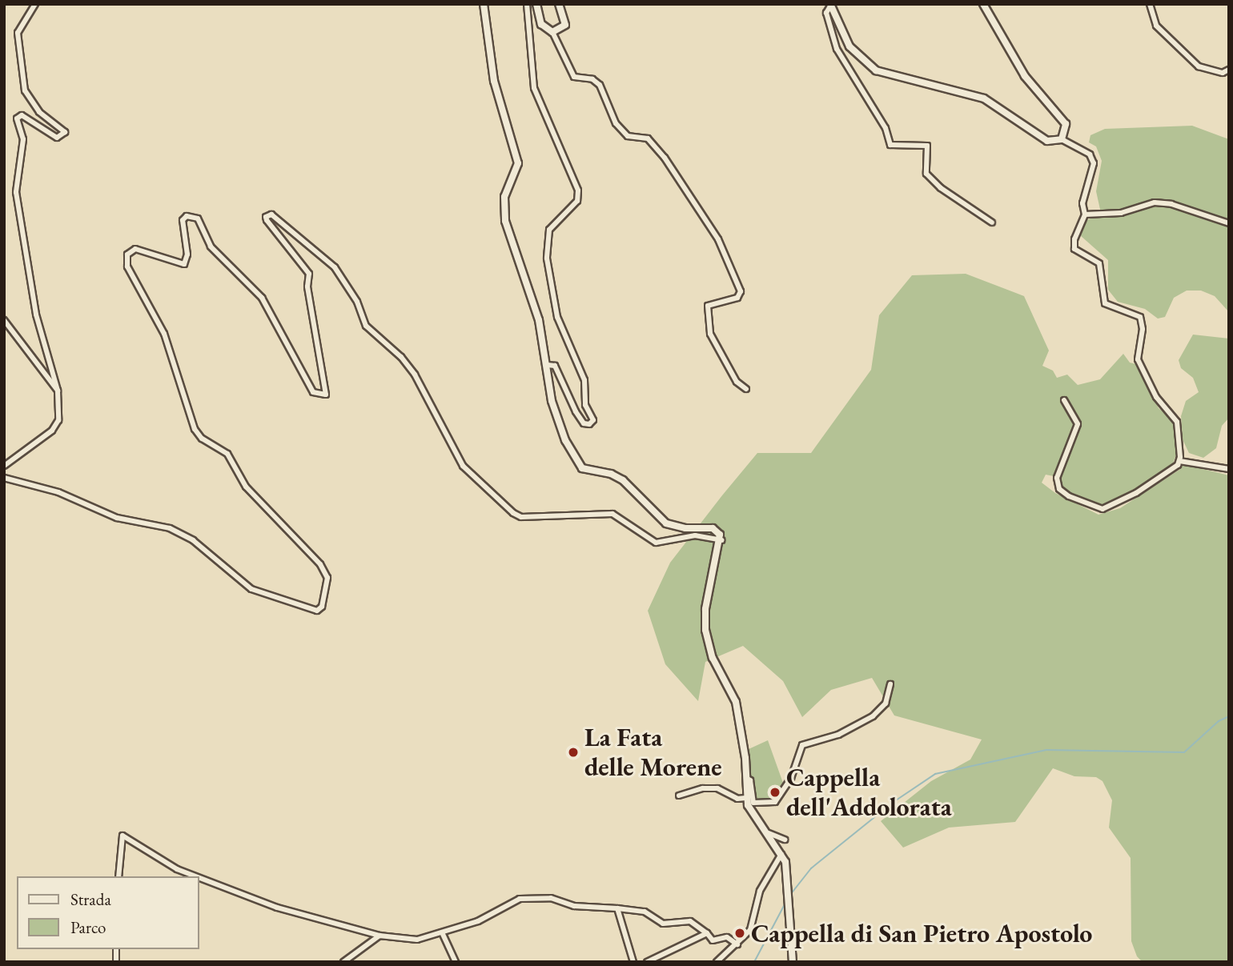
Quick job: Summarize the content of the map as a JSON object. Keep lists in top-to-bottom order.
{
  "places": ["La Fata delle Morene", "Cappella dell'Addolorata", "Cappella di San Pietro Apostolo"],
  "legend": ["Strada", "Parco"]
}
